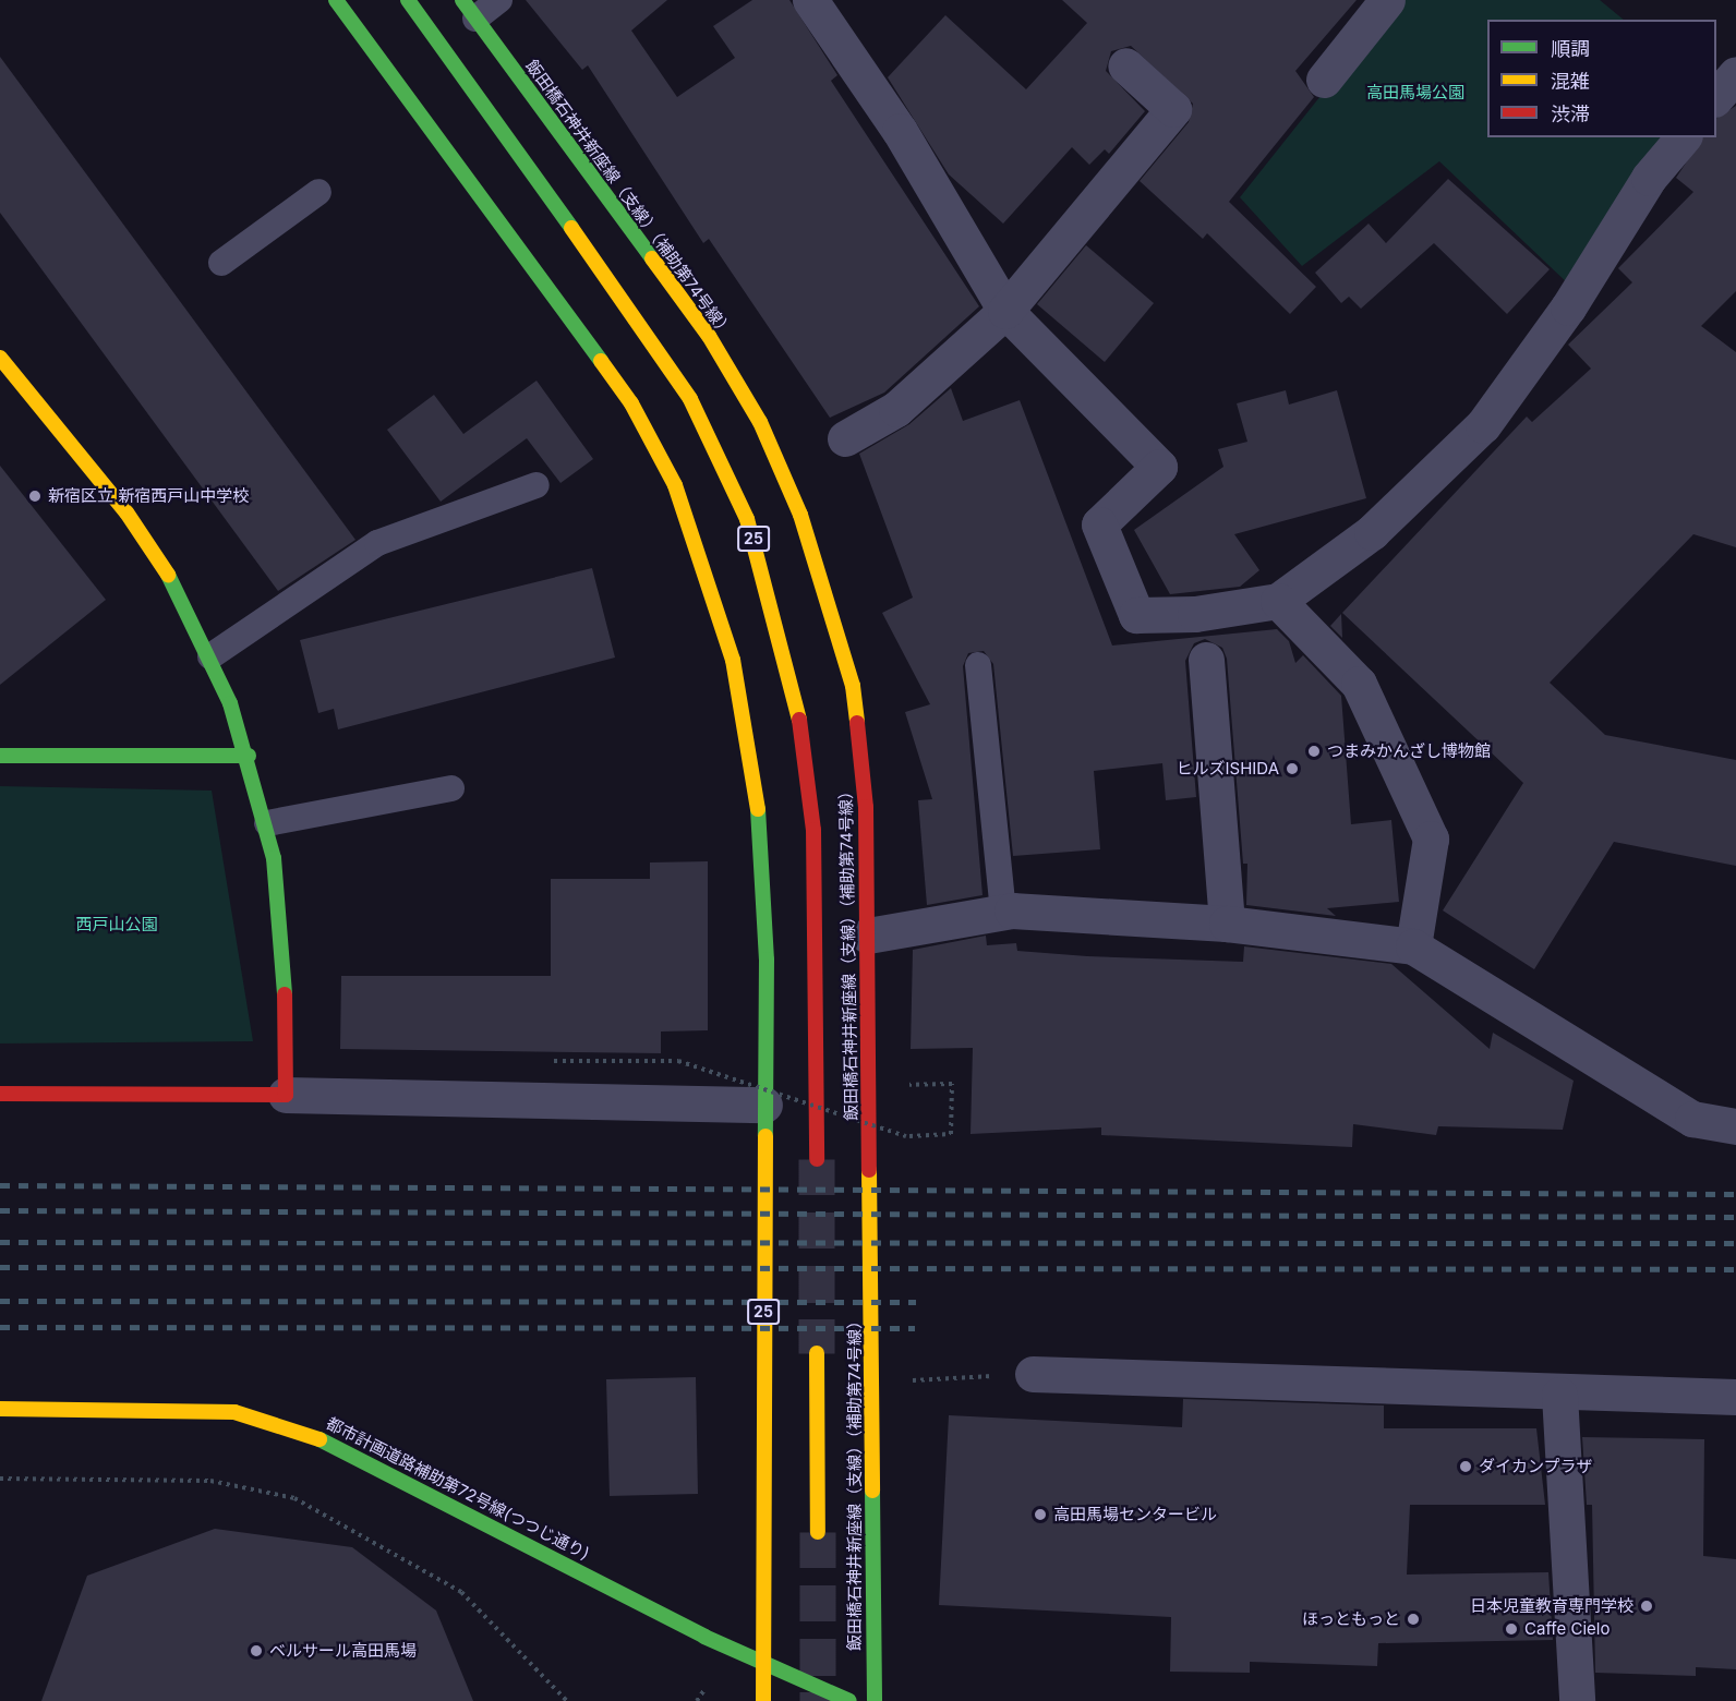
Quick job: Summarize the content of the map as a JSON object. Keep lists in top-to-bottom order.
{
  "streets": {
    "main road": ["飯田橋石神井新座線（支線）（補助第74号線）", "25", "都市計画道路補助第72号線(つつじ通り)"]
  },
  "crossings": [
    ["25", "都市計画道路補助第72号線(つつじ通り)"]
  ],
  "parks": ["高田馬場公園", "西戸山公園"],
  "places": [
    "新宿区立 新宿西戸山中学校",
    "つまみかんざし博物館",
    "ヒルズISHIDA",
    "ダイカンプラザ",
    "高田馬場センタービル",
    "日本児童教育専門学校",
    "ほっともっと",
    "Caffe Cielo",
    "ベルサール高田馬場"
  ],
  "legend": ["順調", "混雑", "渋滞"]
}
